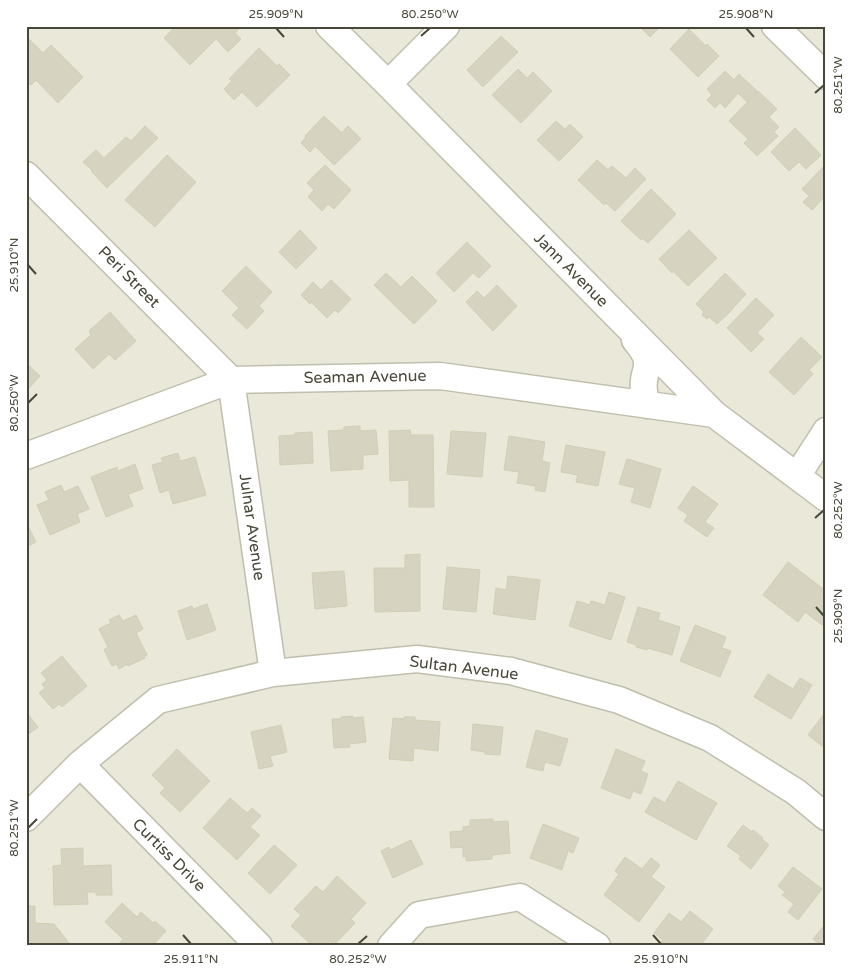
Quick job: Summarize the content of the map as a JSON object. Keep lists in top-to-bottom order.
{
  "streets": {
    "street": [
      "Jann Avenue",
      "Peri Street",
      "Seaman Avenue",
      "Julnar Avenue",
      "Sultan Avenue",
      "Curtiss Drive"
    ]
  },
  "crossings": [
    ["Jann Avenue", "Seaman Avenue"],
    ["Peri Street", "Seaman Avenue"],
    ["Peri Street", "Julnar Avenue"],
    ["Seaman Avenue", "Julnar Avenue"],
    ["Julnar Avenue", "Sultan Avenue"],
    ["Sultan Avenue", "Curtiss Drive"]
  ],
  "coordinates": [
    "25.909°N",
    "80.250°W",
    "25.908°N",
    "80.251°W",
    "25.910°N",
    "80.252°W",
    "25.911°N"
  ]
}
